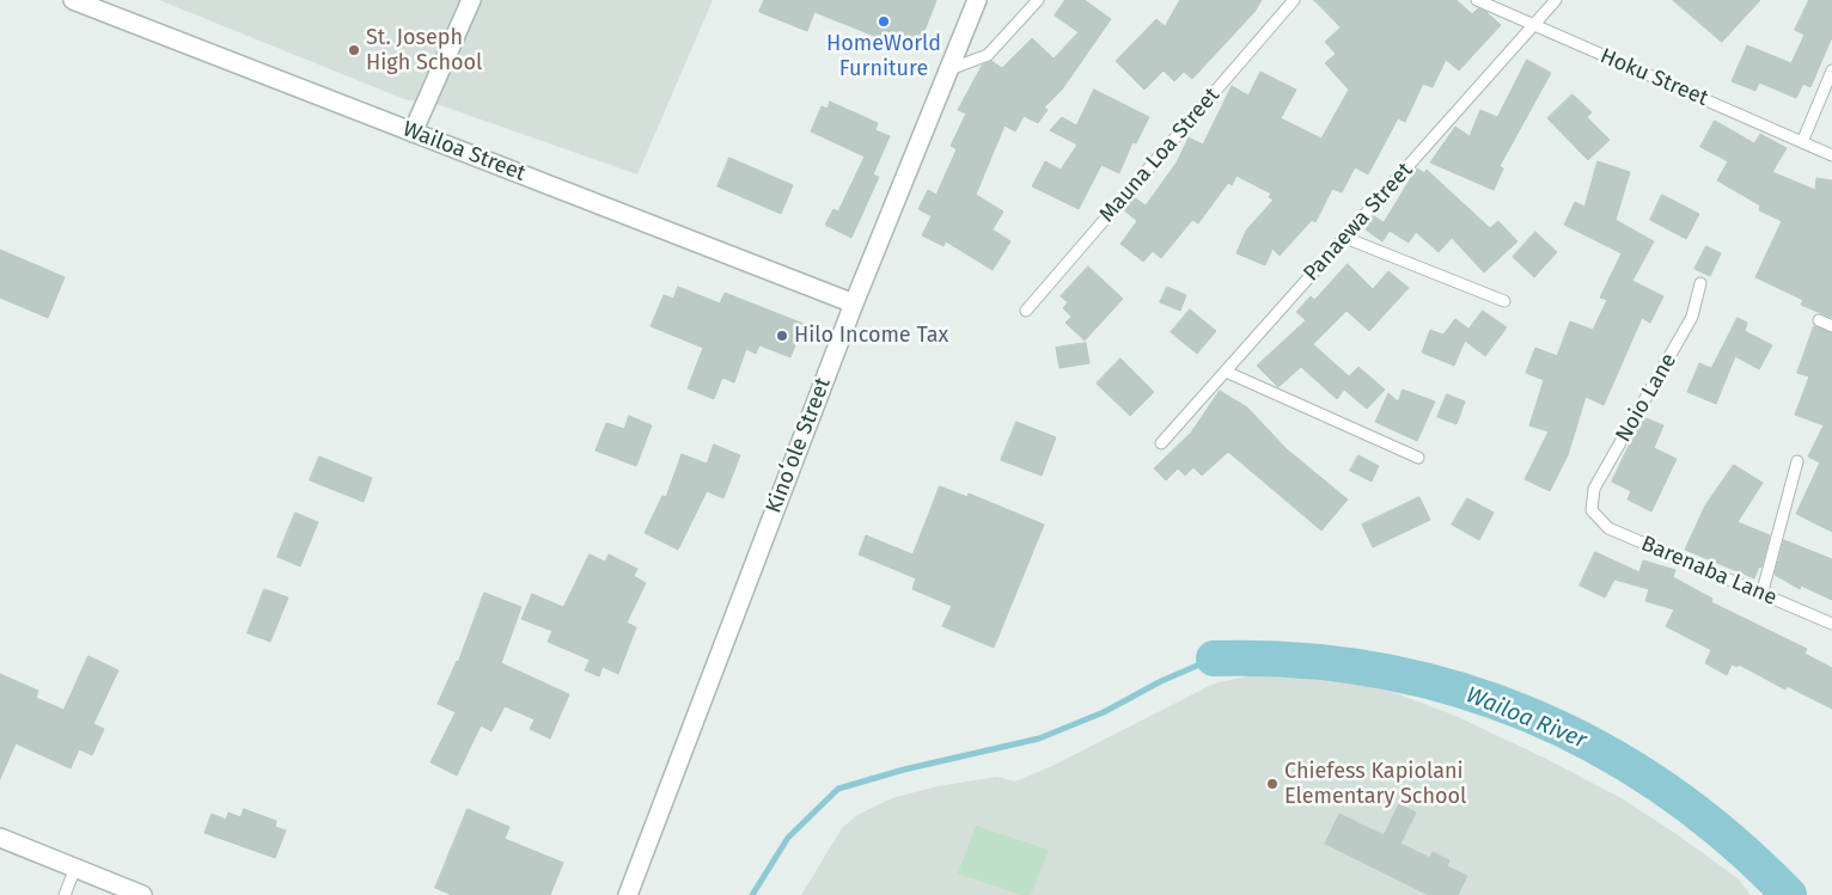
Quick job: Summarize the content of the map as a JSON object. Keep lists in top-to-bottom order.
{
  "streets": {
    "street": ["Wailoa Street", "Kinoʻole Street"],
    "lane": [
      "Hoku Street",
      "Mauna Loa Street",
      "Panaewa Street",
      "Noio Lane",
      "Barenaba Lane"
    ]
  },
  "crossings": [
    ["Hoku Street", "Panaewa Street"],
    ["Wailoa Street", "Kinoʻole Street"],
    ["Noio Lane", "Barenaba Lane"]
  ],
  "water": ["Wailoa River"],
  "places": [
    "HomeWorld Furniture",
    "St. Joseph High School",
    "Hilo Income Tax",
    "Chiefess Kapiolani Elementary School"
  ]
}
